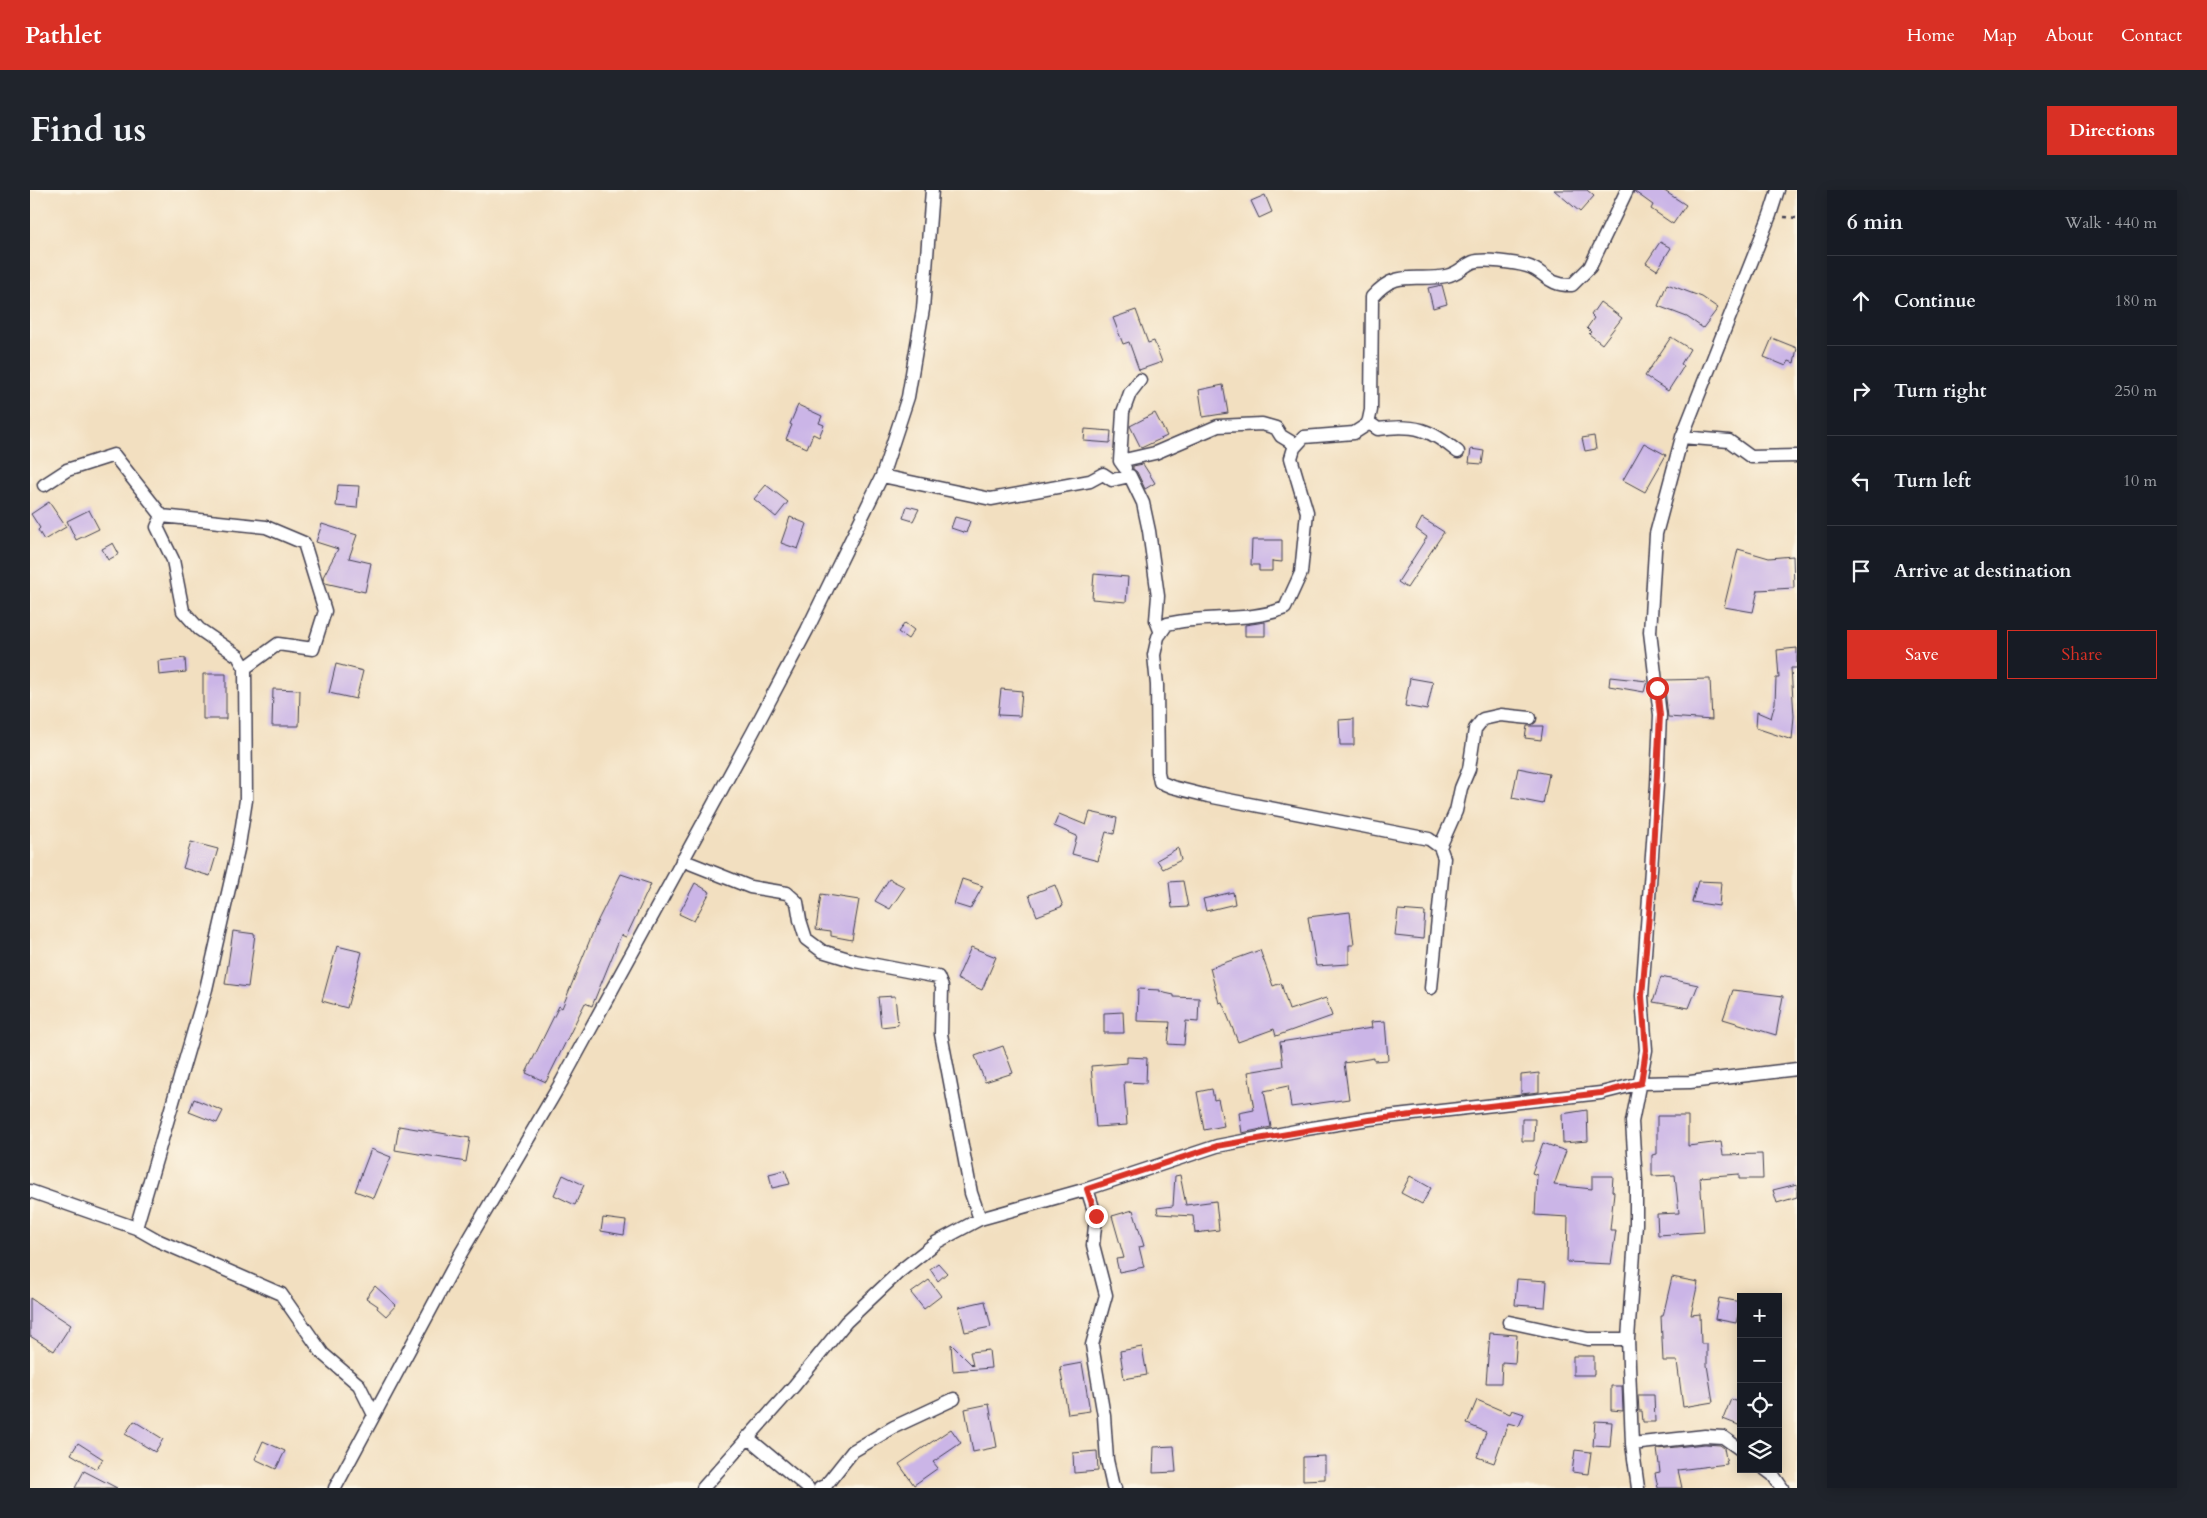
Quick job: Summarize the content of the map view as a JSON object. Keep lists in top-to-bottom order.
{
  "page": {
    "header": "Pathlet",
    "nav": [
      "Home",
      "Map",
      "About",
      "Contact"
    ],
    "title": "Find us",
    "buttons": [
      "Directions",
      ["Save", "Share"]
    ],
    "heading": ["6 min", "Walk · 440 m"],
    "list": [
      ["Continue", "180 m"],
      ["Turn right", "250 m"],
      ["Turn left", "10 m"],
      "Arrive at destination"
    ],
    "map_buttons": ["+", "−"]
  }
}
